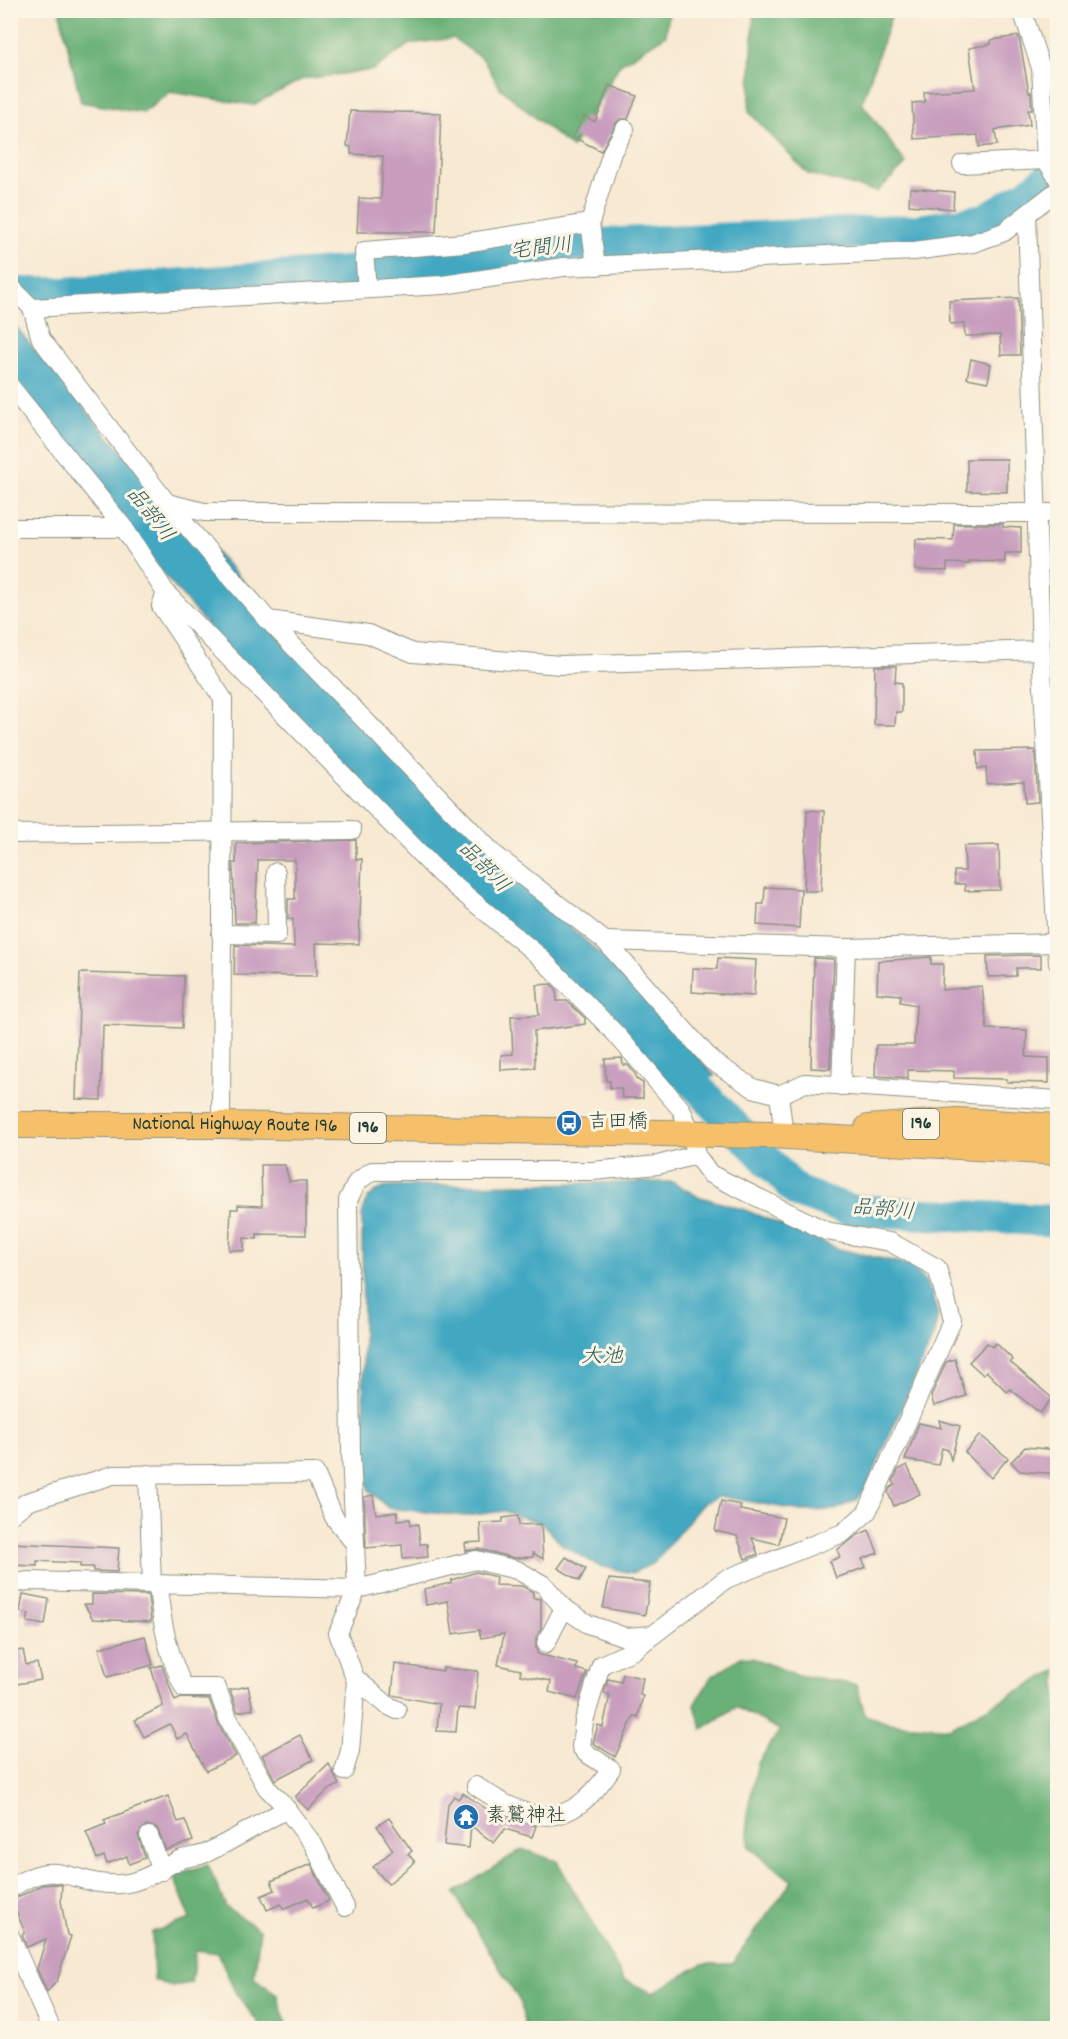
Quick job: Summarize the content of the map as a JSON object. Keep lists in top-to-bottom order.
{
  "streets": {
    "highway": ["196", "National Highway Route 196"]
  },
  "water": ["宅間川", "品部川", "大池"],
  "places": {
    "bus stop": ["吉田橋"],
    "temple": ["素鷲神社"]
  }
}
